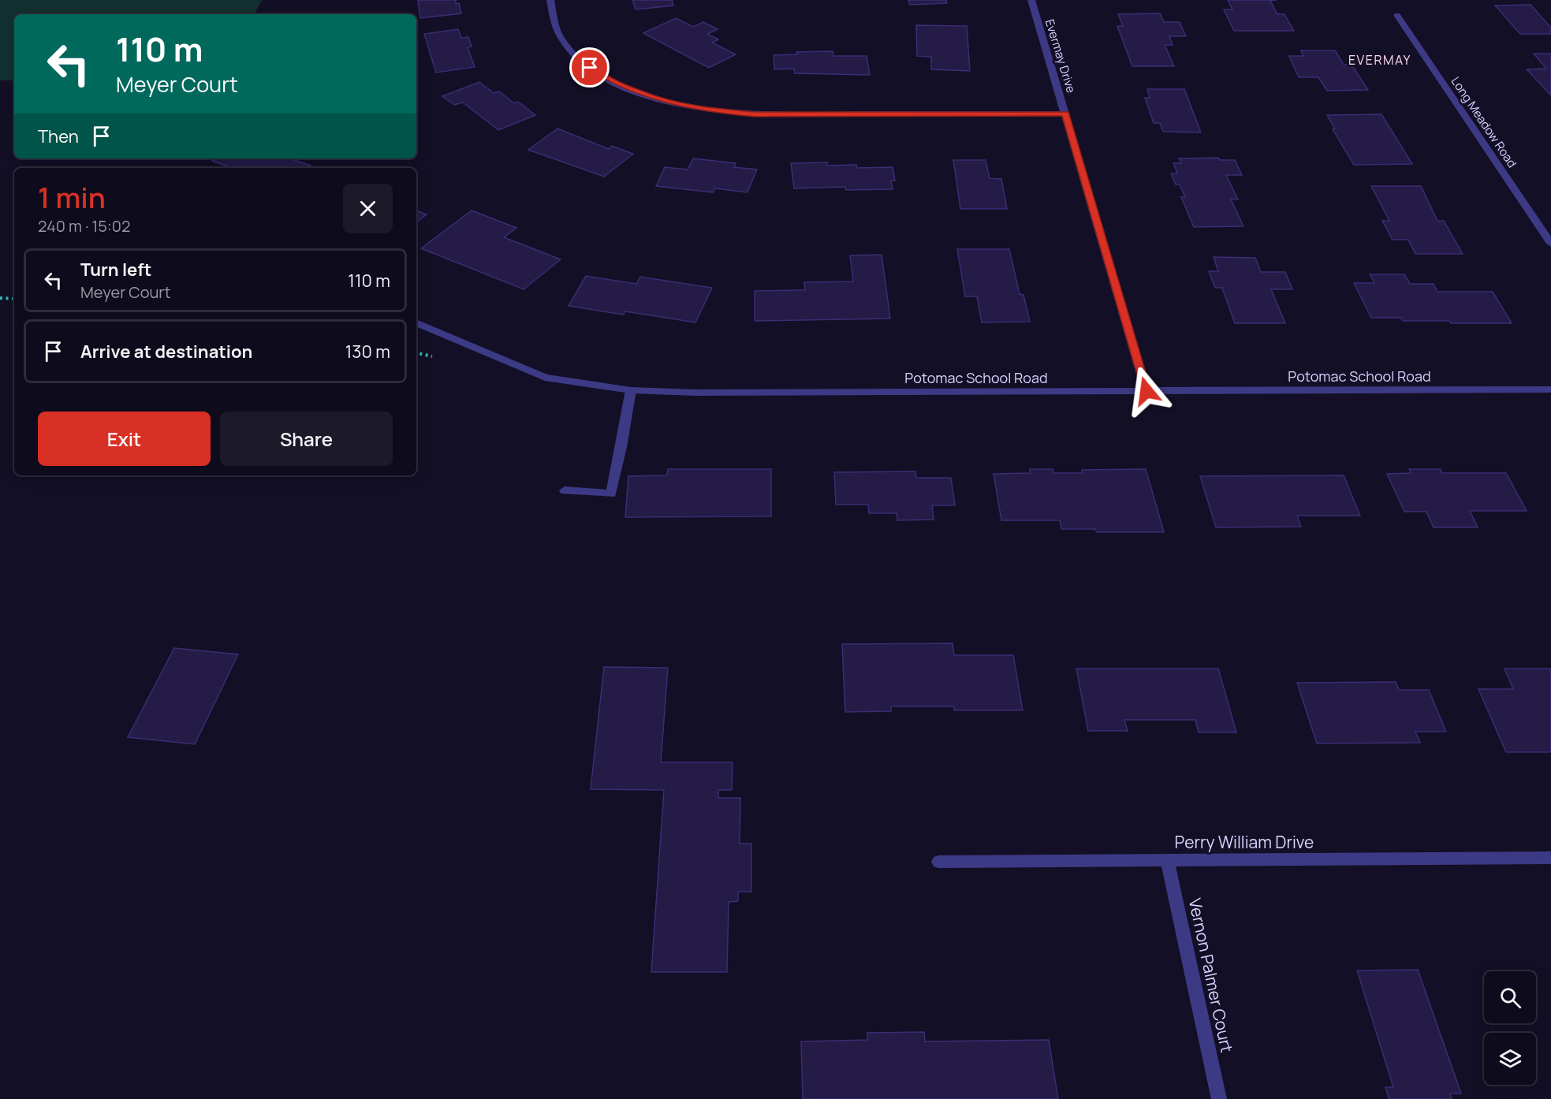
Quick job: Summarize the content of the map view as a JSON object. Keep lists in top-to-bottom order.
{
  "streets": {
    "street": [
      "Evermay Drive",
      "Long Meadow Road",
      "Potomac School Road",
      "Perry William Drive",
      "Vernon Palmer Court"
    ]
  },
  "crossings": [
    ["Evermay Drive", "Potomac School Road"],
    ["Perry William Drive", "Vernon Palmer Court"]
  ],
  "districts": ["EVERMAY"],
  "page": {
    "turn": ["110 m", "Meyer Court"],
    "then": "Then",
    "heading": ["1 min", "240 m · 15:02"],
    "list": [
      {
        "name": "Turn left",
        "note": "Meyer Court",
        "value": "110 m"
      },
      {
        "name": "Arrive at destination",
        "value": "130 m"
      }
    ],
    "buttons": ["Exit", "Share"]
  }
}
